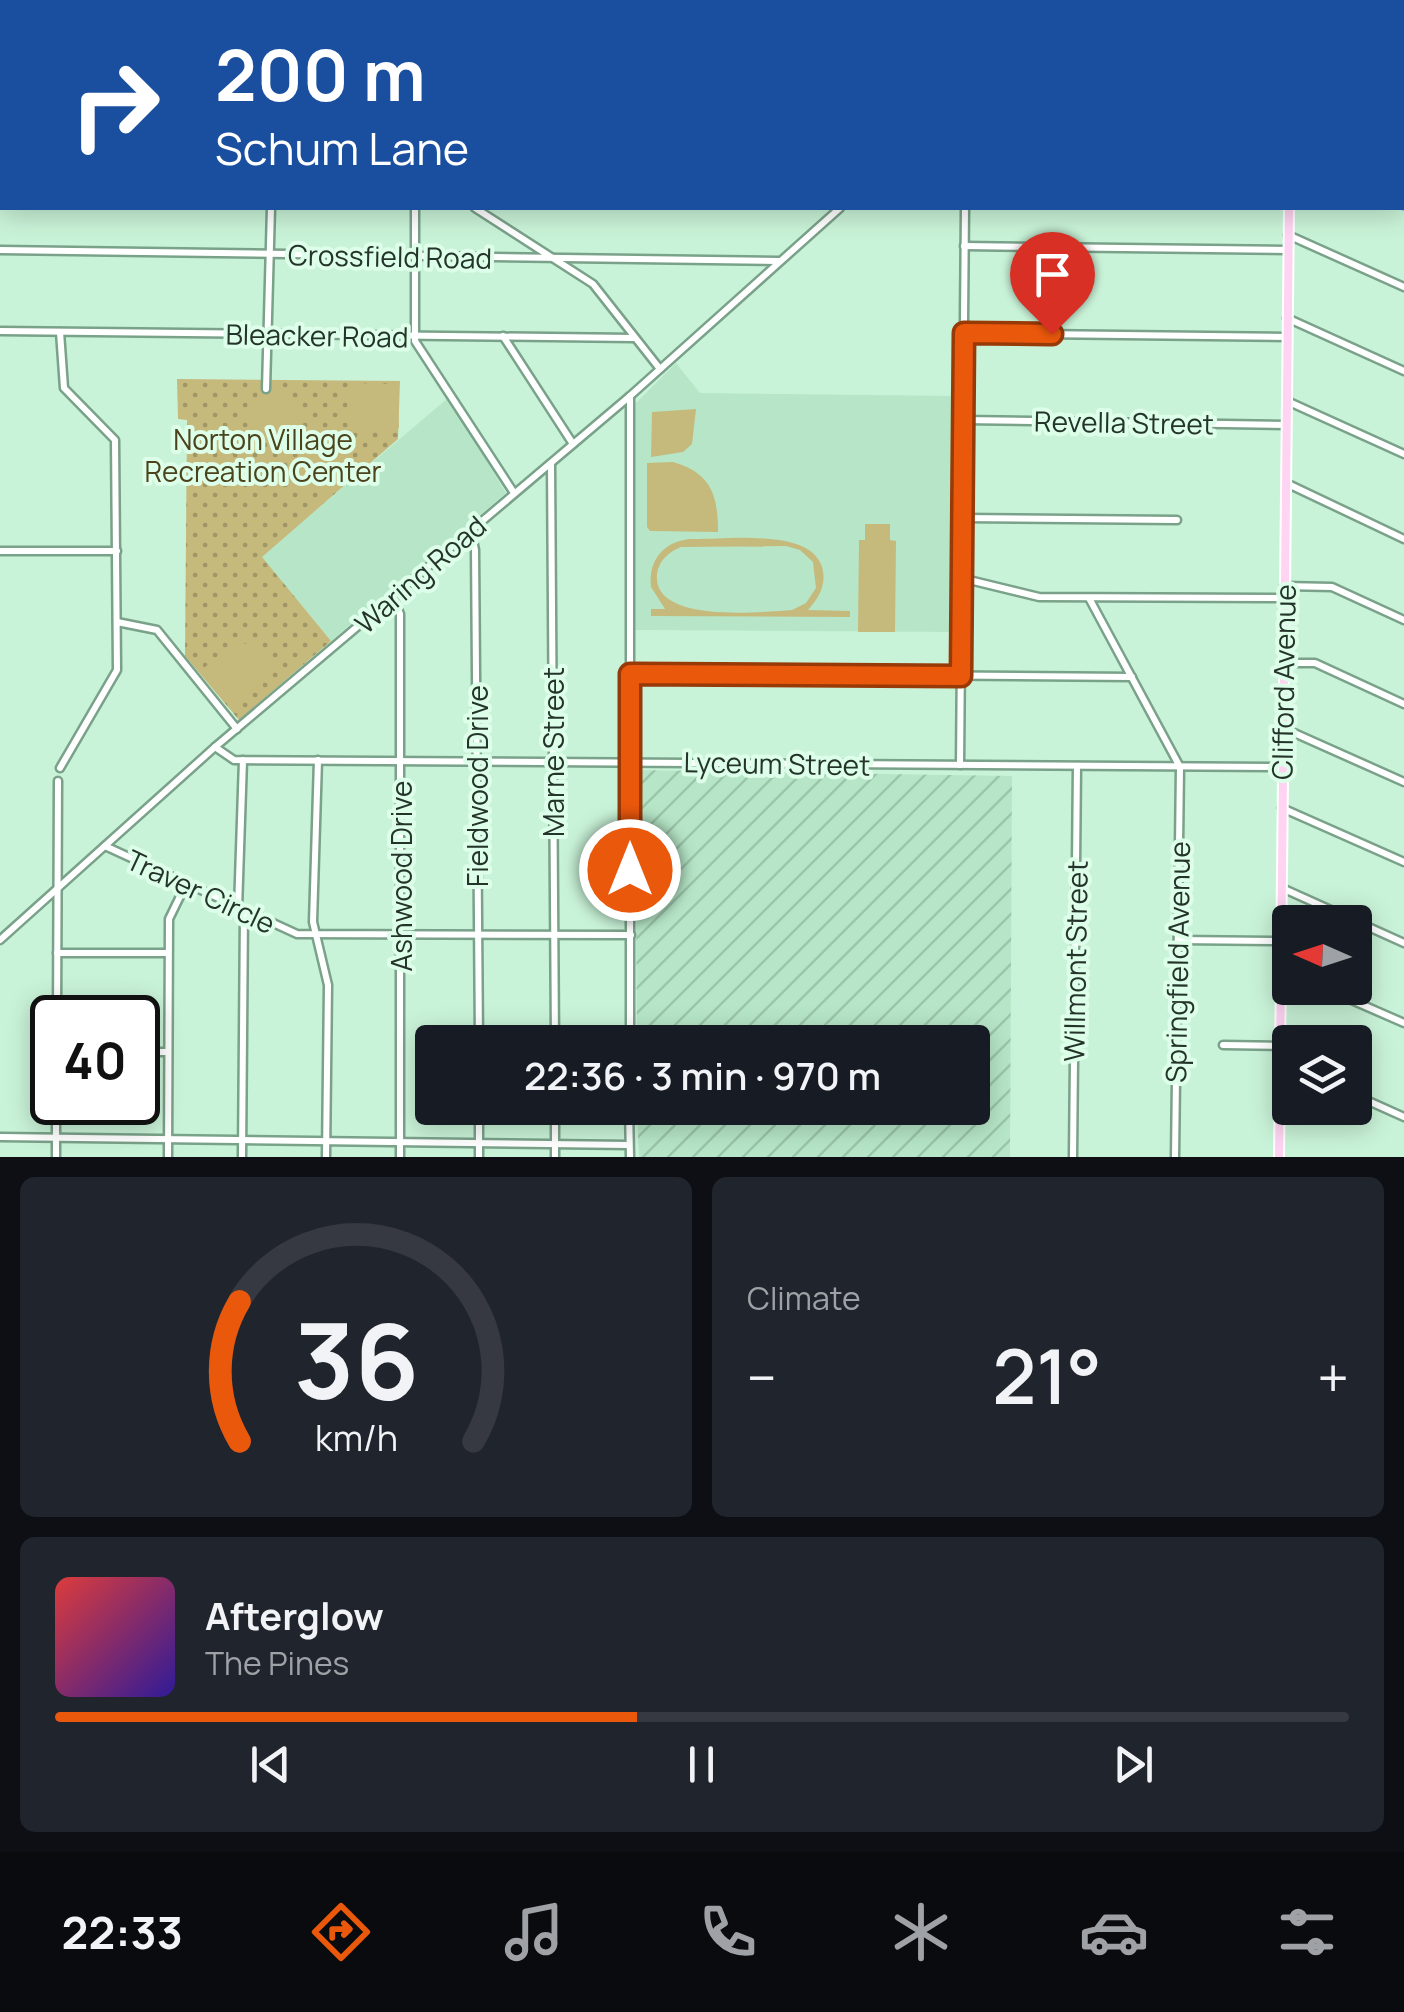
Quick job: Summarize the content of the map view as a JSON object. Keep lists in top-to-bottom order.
{
  "streets": {
    "main road": ["Clifford Avenue"],
    "street": [
      "Crossfield Road",
      "Bleacker Road",
      "Revella Street",
      "Waring Road",
      "Marne Street",
      "Lyceum Street",
      "Fieldwood Drive",
      "Ashwood Drive",
      "Traver Circle",
      "Willmont Street",
      "Springfield Avenue"
    ]
  },
  "crossings": [
    ["Crossfield Road", "Waring Road"],
    ["Revella Street", "Clifford Avenue"],
    ["Waring Road", "Marne Street"],
    ["Waring Road", "Lyceum Street"],
    ["Waring Road", "Fieldwood Drive"],
    ["Waring Road", "Ashwood Drive"],
    ["Waring Road", "Traver Circle"],
    ["Clifford Avenue", "Lyceum Street"],
    ["Marne Street", "Lyceum Street"],
    ["Lyceum Street", "Fieldwood Drive"],
    ["Lyceum Street", "Ashwood Drive"],
    ["Lyceum Street", "Willmont Street"],
    ["Lyceum Street", "Springfield Avenue"]
  ],
  "parks": ["Norton Village Recreation Center"],
  "north": "left",
  "page": {
    "turn": ["200 m", "Schum Lane"],
    "limit": "40",
    "trip": "22:36 · 3 min · 970 m",
    "tile": "Climate",
    "heat": ["−", "21°", "+"],
    "song": ["Afterglow", "The Pines"],
    "tabs": "22:33",
    "gauge": ["36", "km/h"]
  }
}
